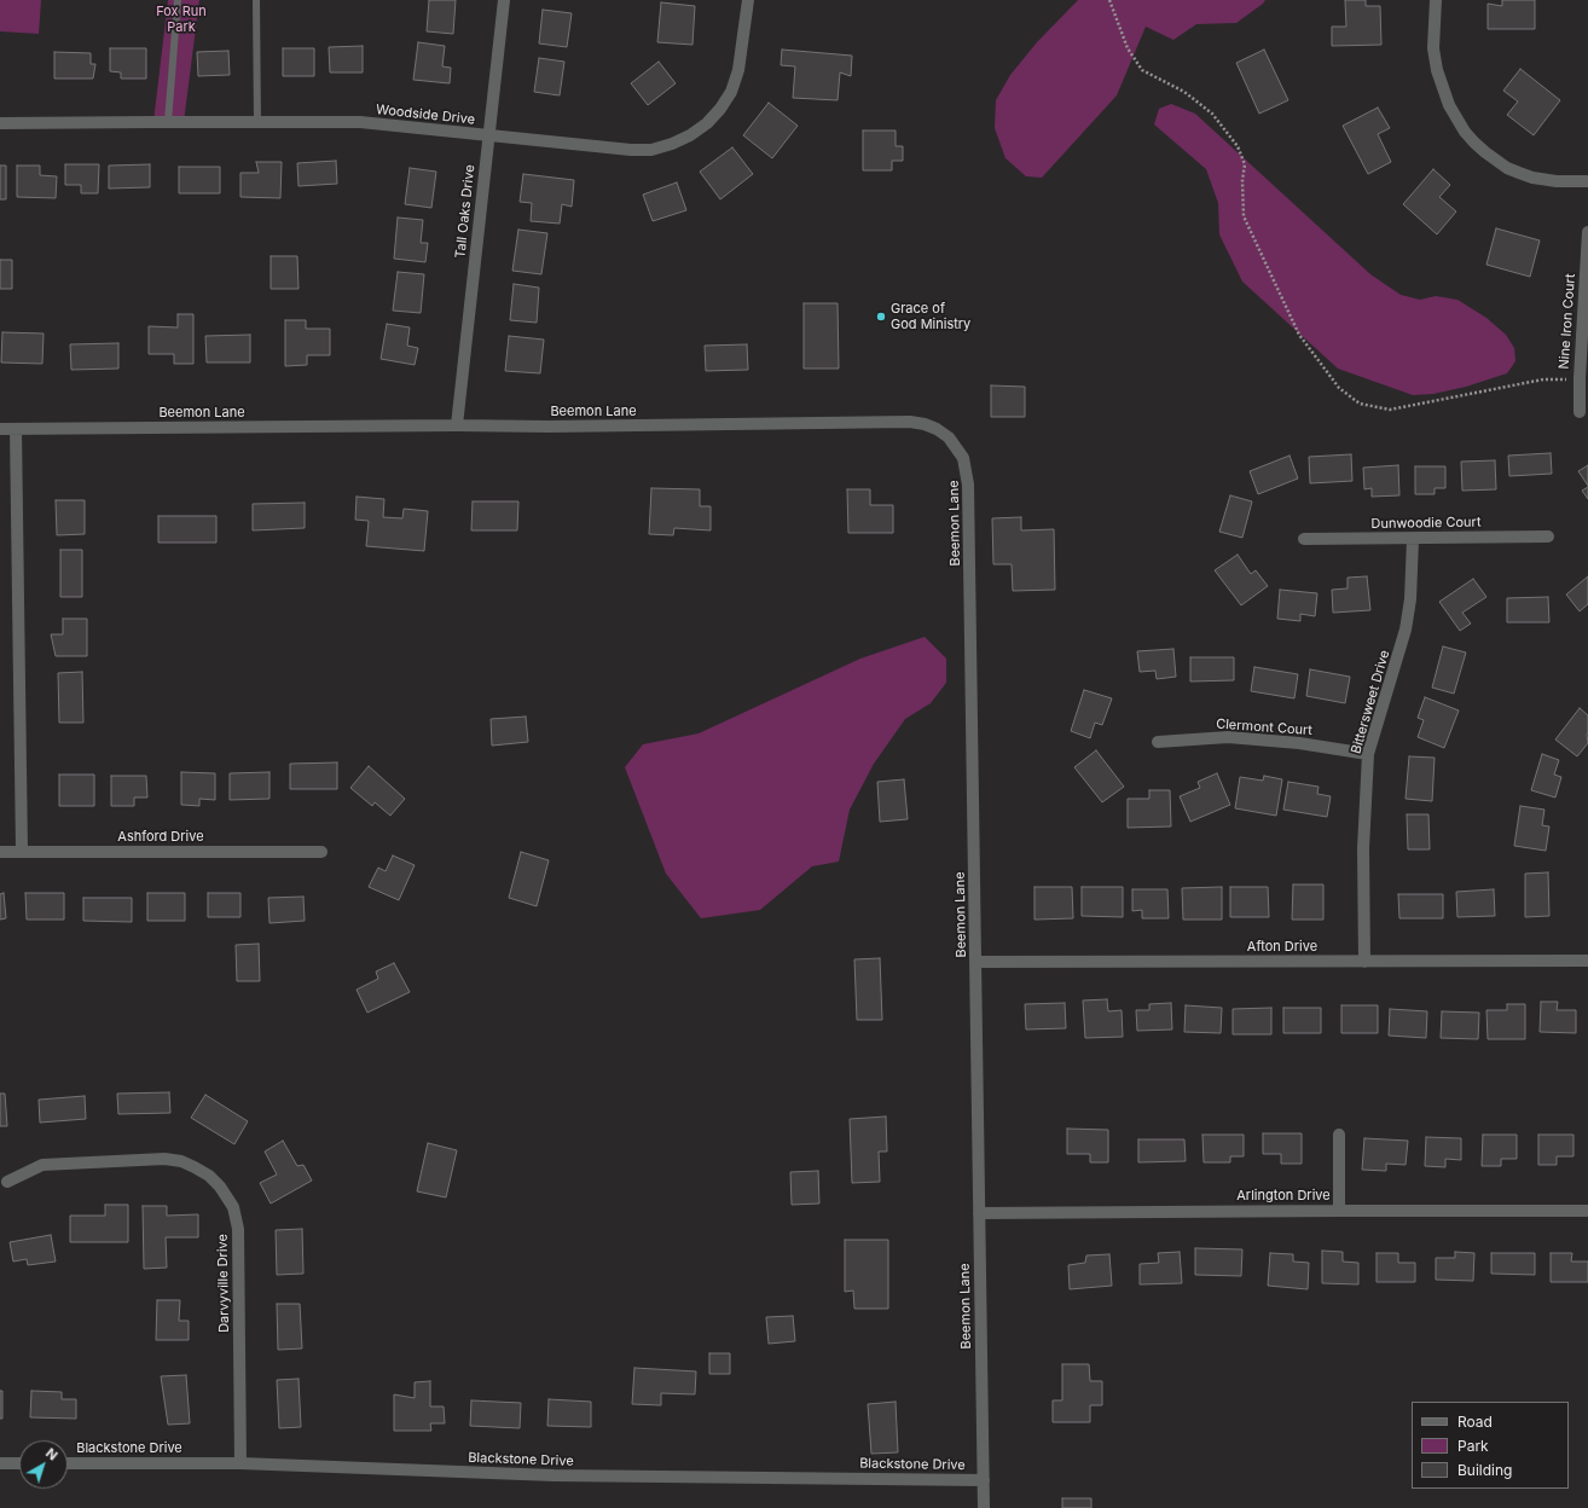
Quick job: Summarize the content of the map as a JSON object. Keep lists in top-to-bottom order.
{
  "streets": {
    "street": [
      "Woodside Drive",
      "Tall Oaks Drive",
      "Nine Iron Court",
      "Beemon Lane",
      "Dunwoodie Court",
      "Bittersweet Drive",
      "Clermont Court",
      "Ashford Drive",
      "Afton Drive",
      "Arlington Drive",
      "Darvyville Drive",
      "Blackstone Drive"
    ]
  },
  "crossings": [
    ["Woodside Drive", "Tall Oaks Drive"],
    ["Tall Oaks Drive", "Beemon Lane"],
    ["Beemon Lane", "Afton Drive"],
    ["Beemon Lane", "Arlington Drive"],
    ["Beemon Lane", "Blackstone Drive"],
    ["Dunwoodie Court", "Bittersweet Drive"],
    ["Bittersweet Drive", "Clermont Court"],
    ["Bittersweet Drive", "Afton Drive"],
    ["Darvyville Drive", "Blackstone Drive"]
  ],
  "parks": ["Fox Run Park"],
  "places": ["Grace of God Ministry"],
  "legend": ["Road", "Park", "Building"],
  "north": "top right"
}
